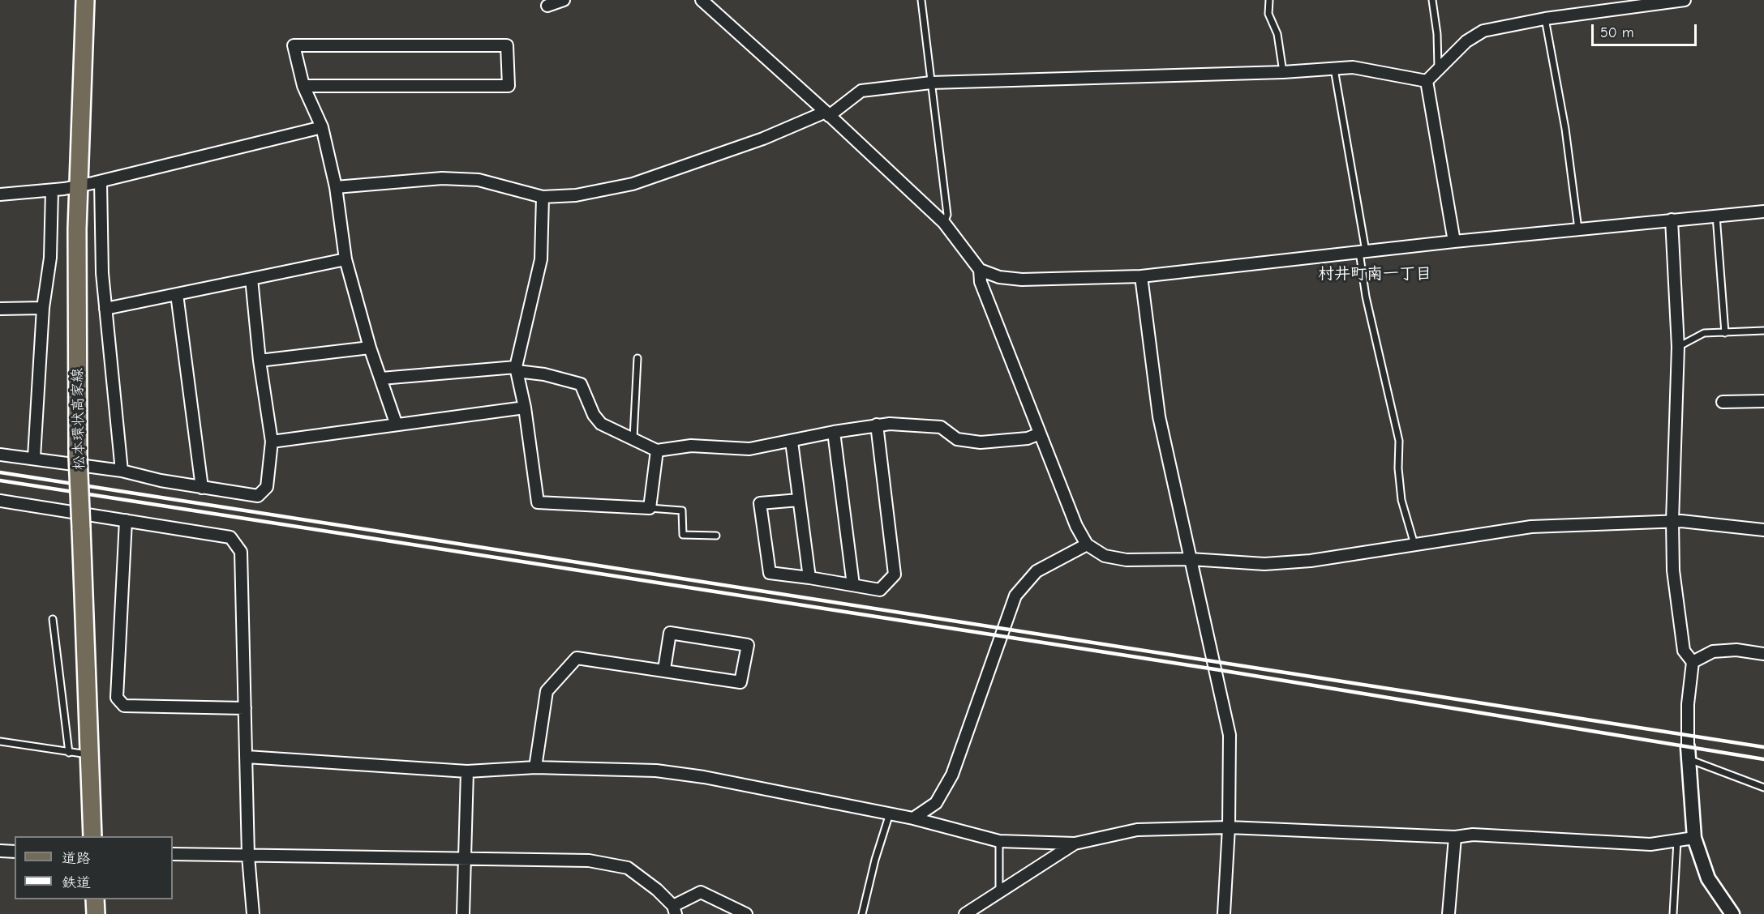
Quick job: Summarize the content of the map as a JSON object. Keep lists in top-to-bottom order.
{
  "streets": {
    "main road": ["松本環状高家線"]
  },
  "districts": ["村井町南一丁目"],
  "legend": ["道路", "鉄道"],
  "scale_bar": "50 m"
}
